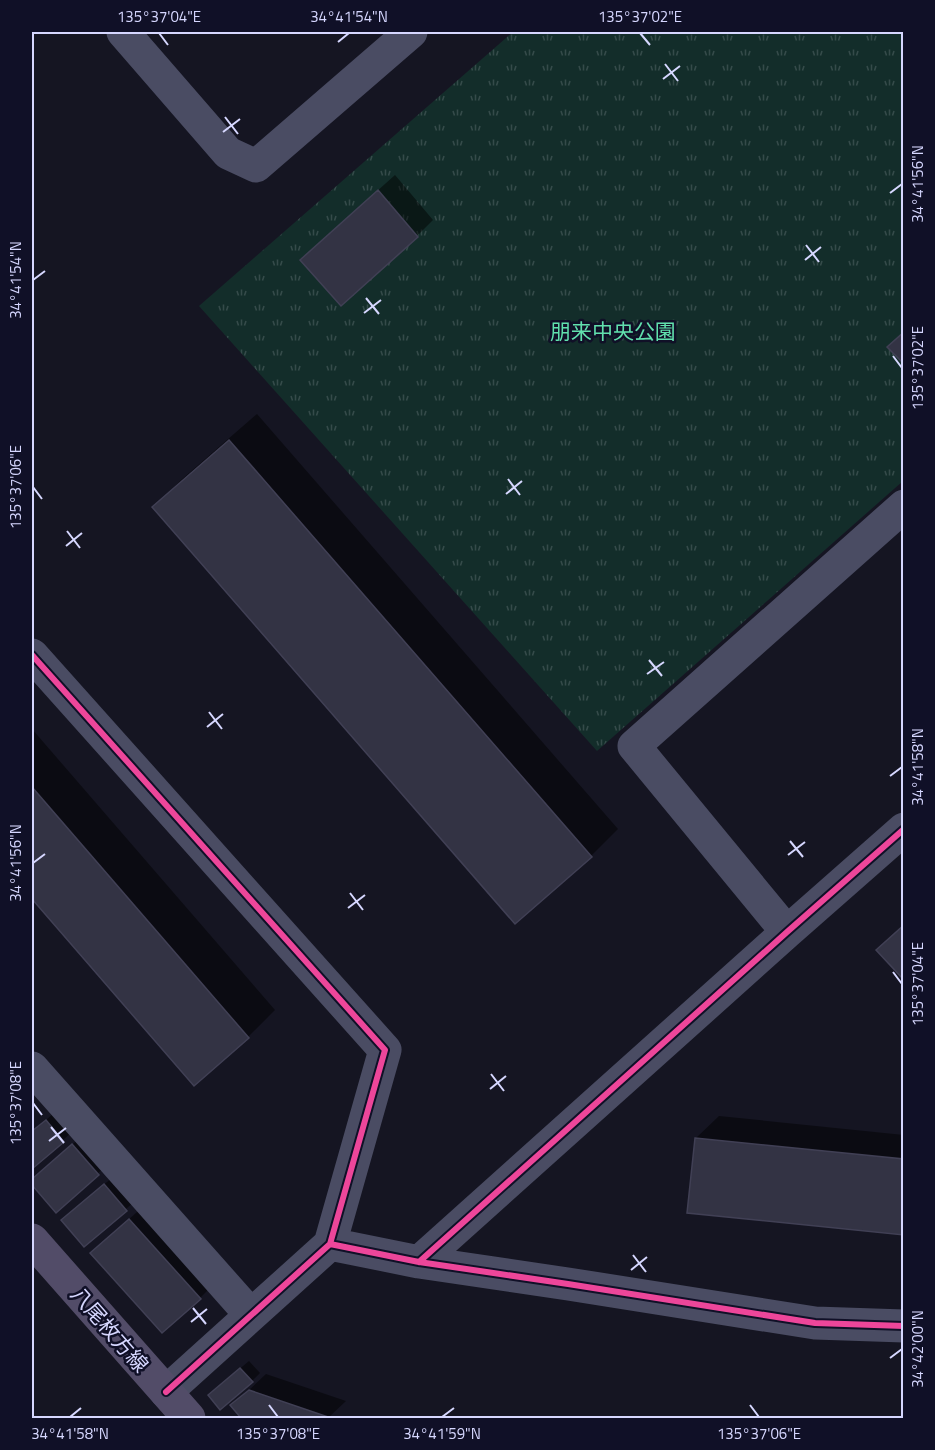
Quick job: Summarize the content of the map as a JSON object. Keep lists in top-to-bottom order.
{
  "streets": {
    "main road": ["八尾枚方線"]
  },
  "parks": ["朋来中央公園"],
  "coordinates": [
    "135°37'04\"E",
    "34°41'54\"N",
    "135°37'02\"E",
    "34°41'56\"N",
    "135°37'06\"E",
    "34°41'58\"N",
    "135°37'08\"E",
    "34°42'00\"N",
    "34°41'59\"N"
  ]
}
